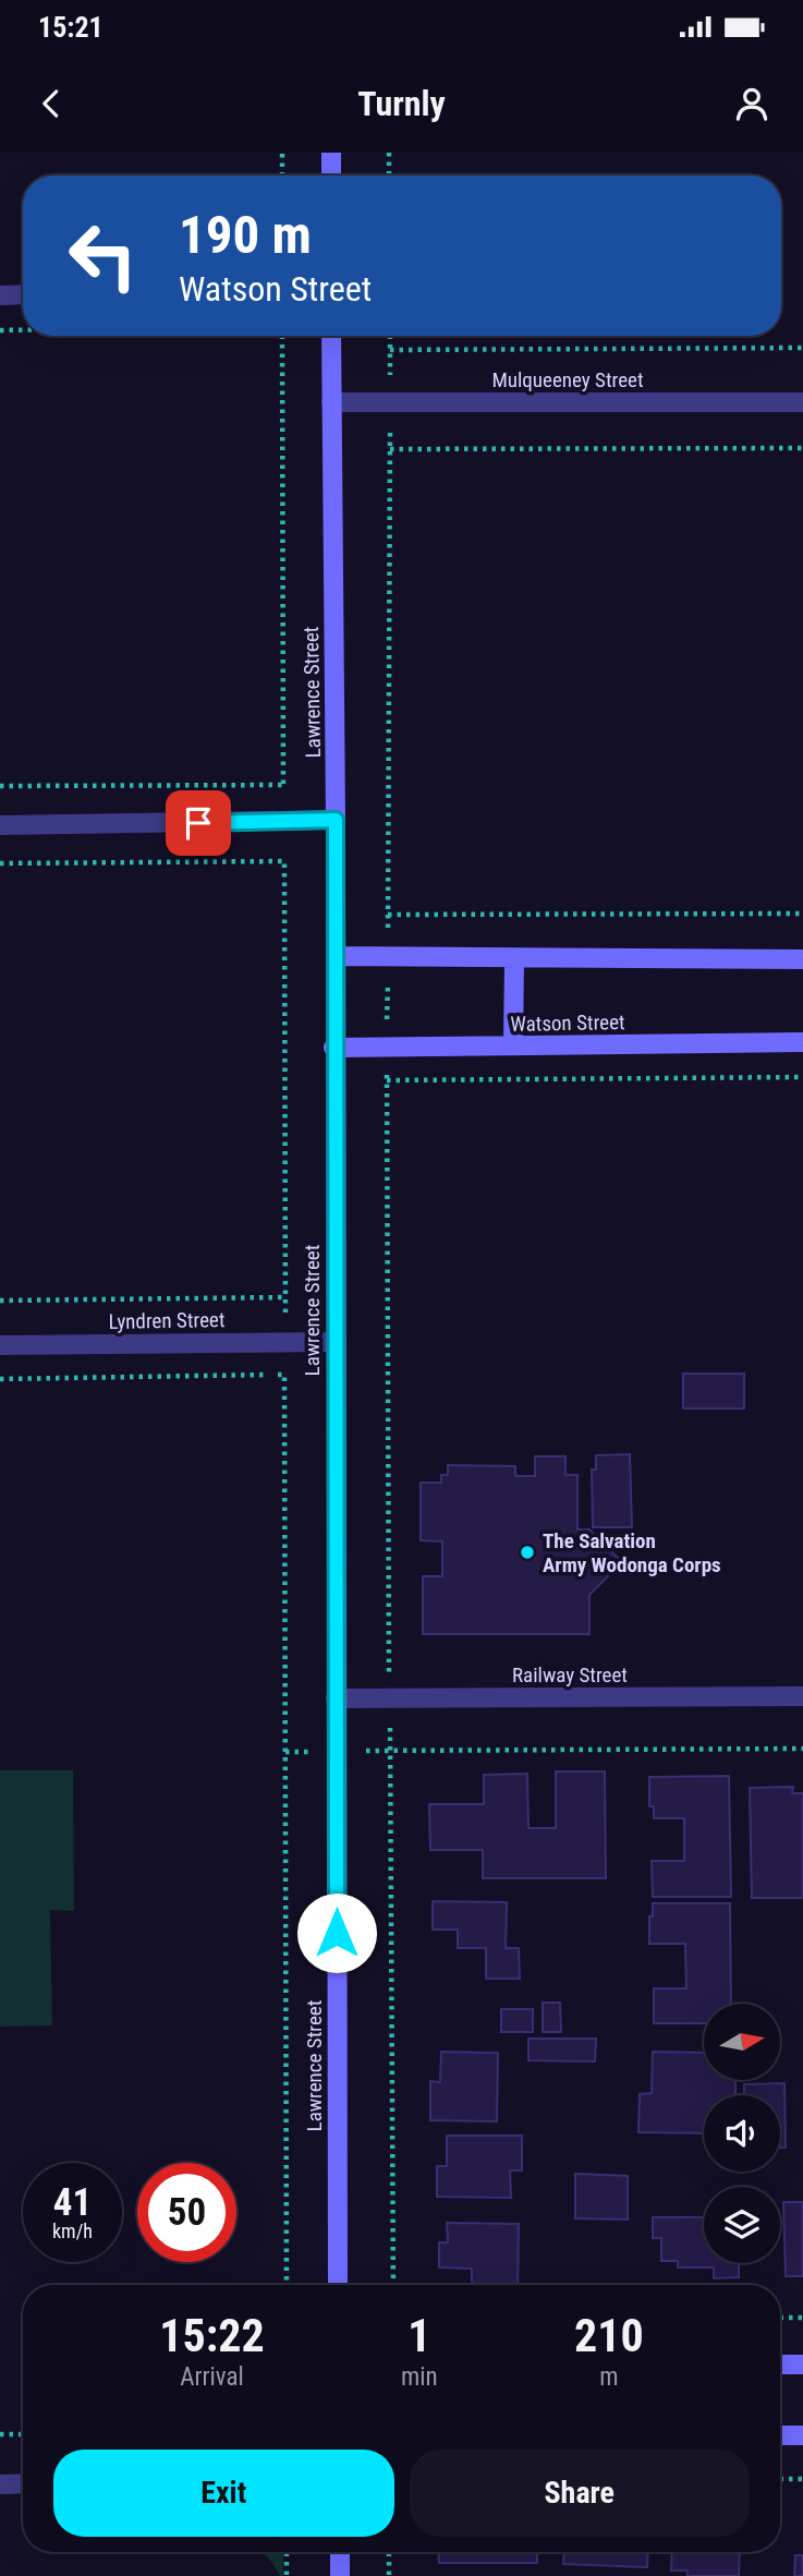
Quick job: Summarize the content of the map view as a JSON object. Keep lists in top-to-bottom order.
{
  "streets": {
    "main road": ["Lawrence Street", "Watson Street"],
    "street": ["Mulqueeney Street", "Lyndren Street", "Railway Street"]
  },
  "crossings": [
    ["Mulqueeney Street", "Lawrence Street"],
    ["Lawrence Street", "Watson Street"],
    ["Lawrence Street", "Lyndren Street"],
    ["Lawrence Street", "Railway Street"]
  ],
  "places": ["The Salvation Army Wodonga Corps"],
  "north": "right",
  "page": {
    "status": "15:21",
    "header": "Turnly",
    "turn": ["190 m", "Watson Street"],
    "speed": "41 km/h",
    "limit": "50",
    "eta": [
      "15:22",
      "Arrival",
      "1",
      "min",
      "210",
      "m"
    ],
    "buttons": ["Exit", "Share"]
  }
}
